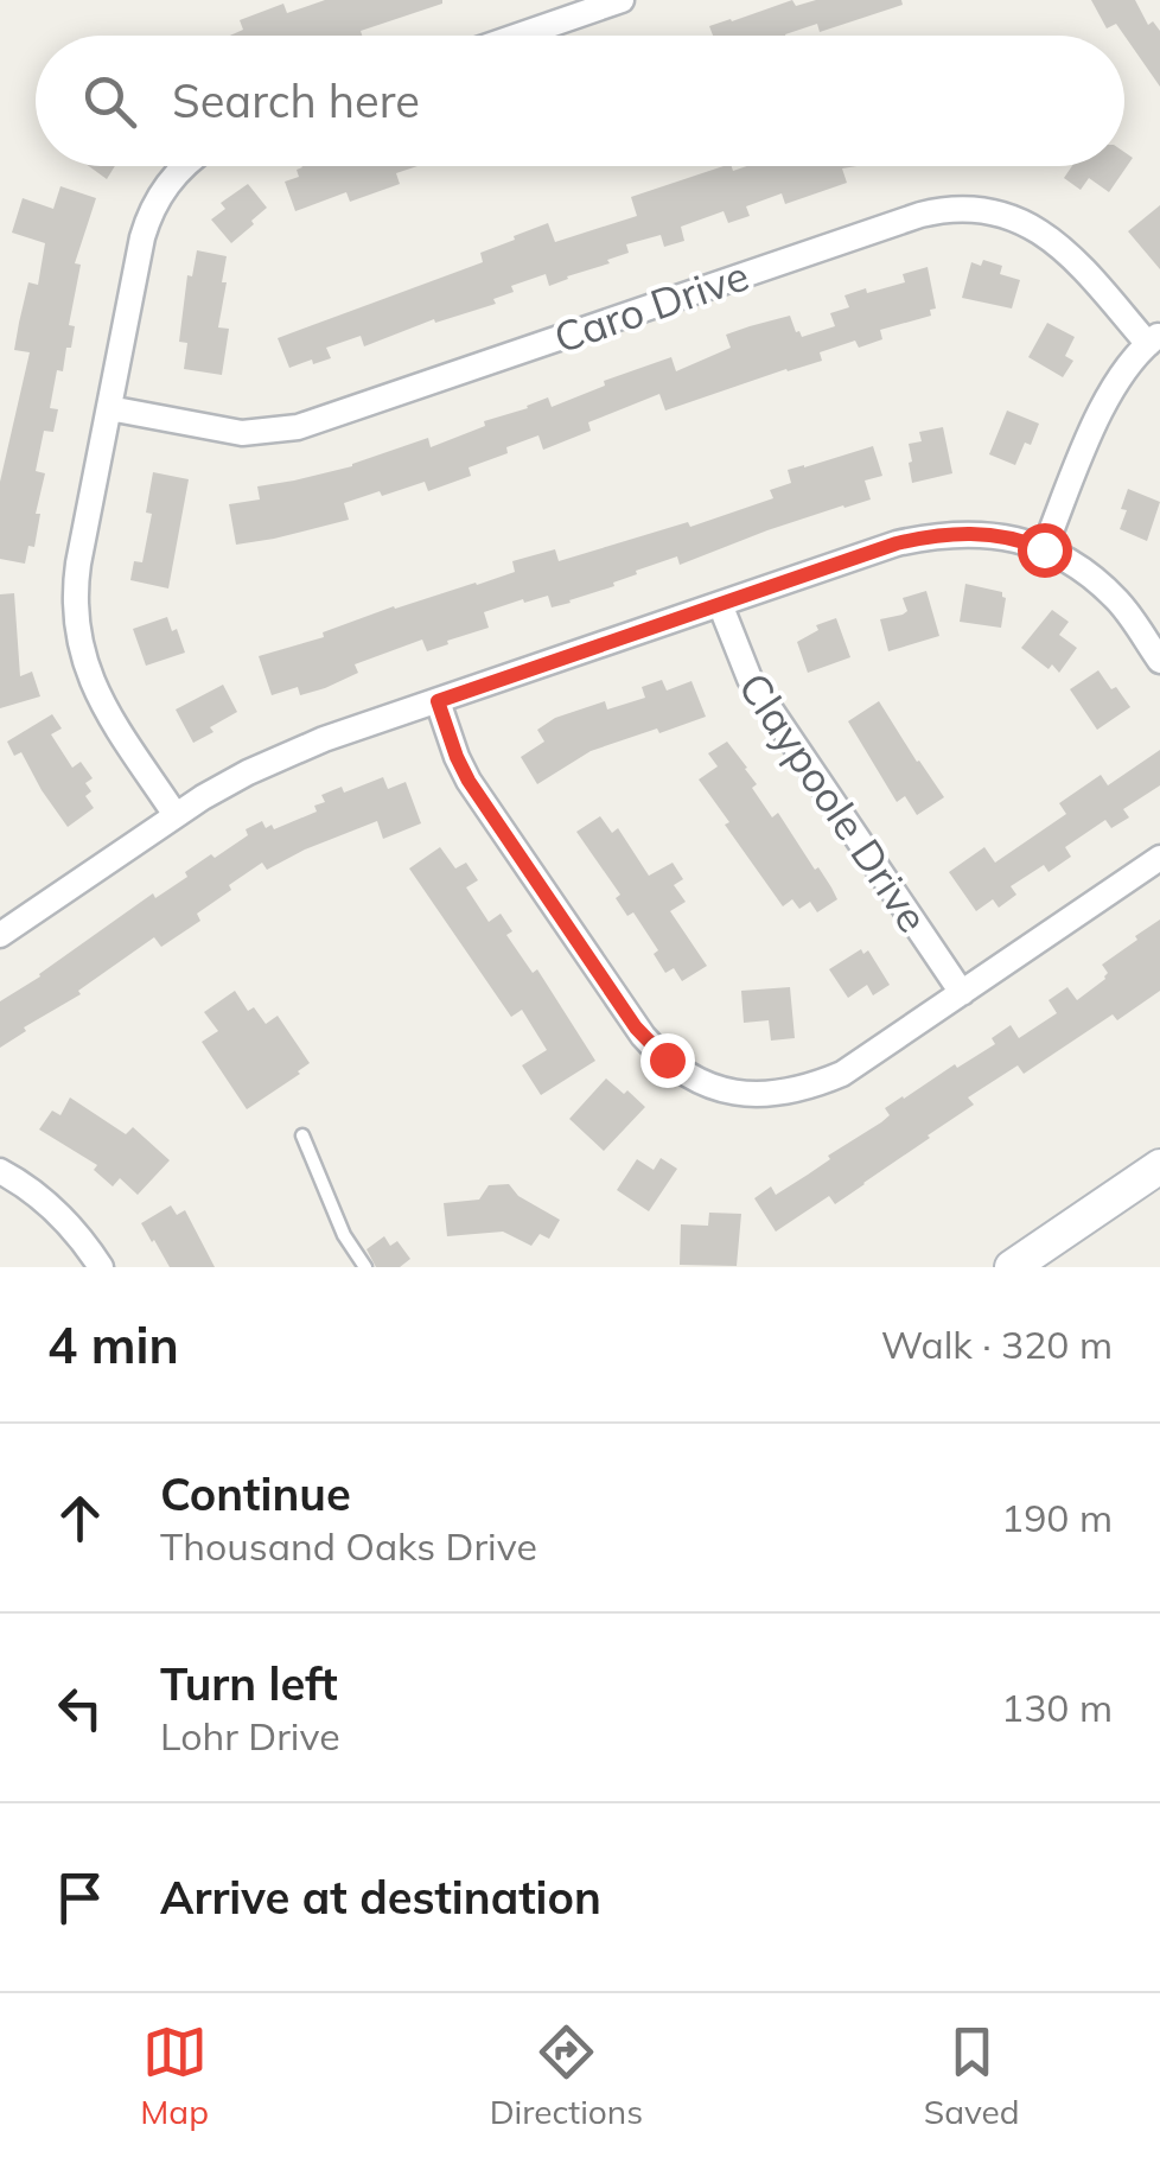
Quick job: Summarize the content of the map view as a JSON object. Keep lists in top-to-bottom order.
{
  "streets": {
    "street": ["Caro Drive", "Claypoole Drive"]
  },
  "page": {
    "search": "Search here",
    "heading": ["4 min", "Walk · 320 m"],
    "list": [
      ["Continue", "Thousand Oaks Drive", "190 m"],
      ["Turn left", "Lohr Drive", "130 m"],
      "Arrive at destination"
    ],
    "nav": ["Map", "Directions", "Saved"]
  }
}
